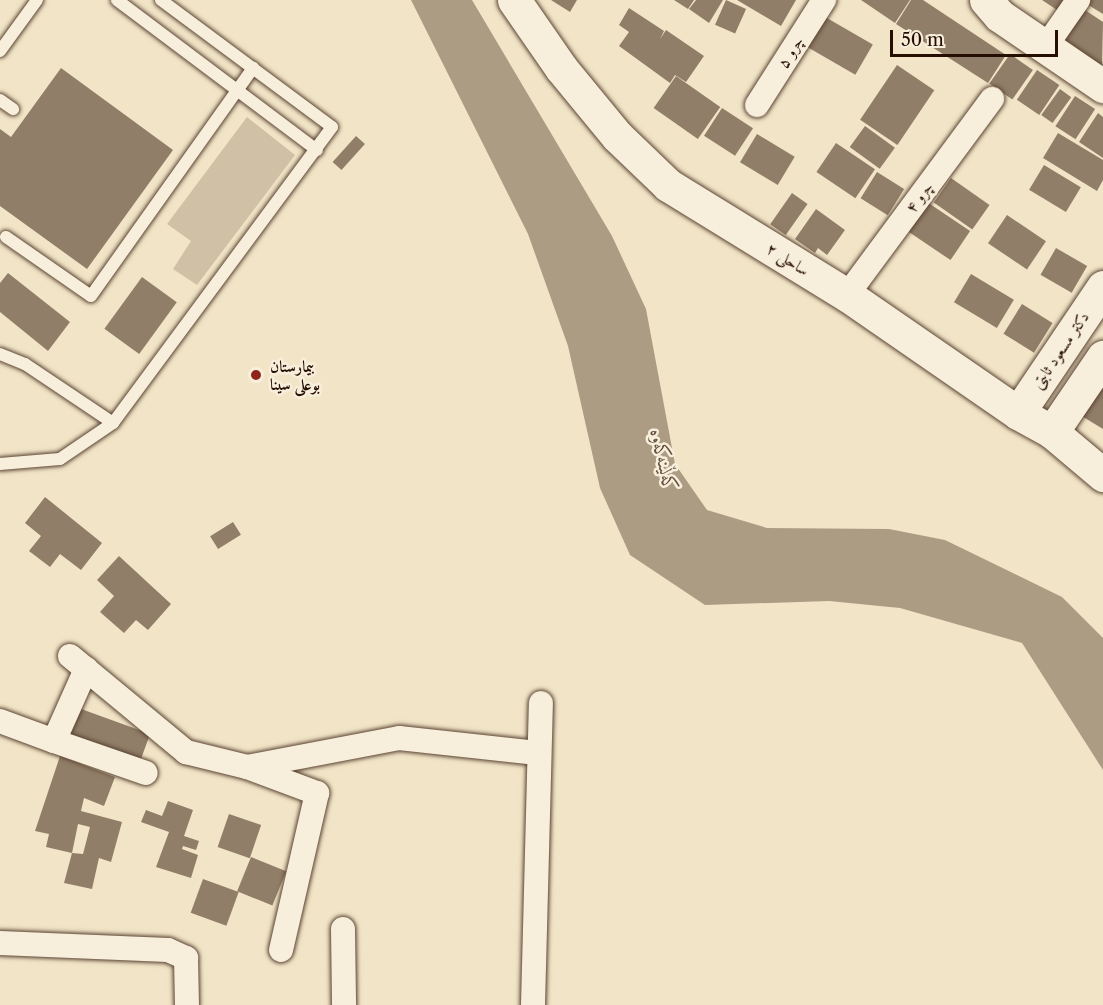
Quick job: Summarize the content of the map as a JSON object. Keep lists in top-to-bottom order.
{
  "streets": {
    "street": [
      "چرو ۵",
      "چرو ۴",
      "ساحلی ۲",
      "دکتر مسعود ثابتی"
    ]
  },
  "crossings": [
    ["چرو ۴", "ساحلی ۲"],
    ["ساحلی ۲", "دکتر مسعود ثابتی"]
  ],
  "water": ["کەڵینەکەوە"],
  "places": ["بیمارستان بوعلی سینا"],
  "scale_bar": "50 m"
}
